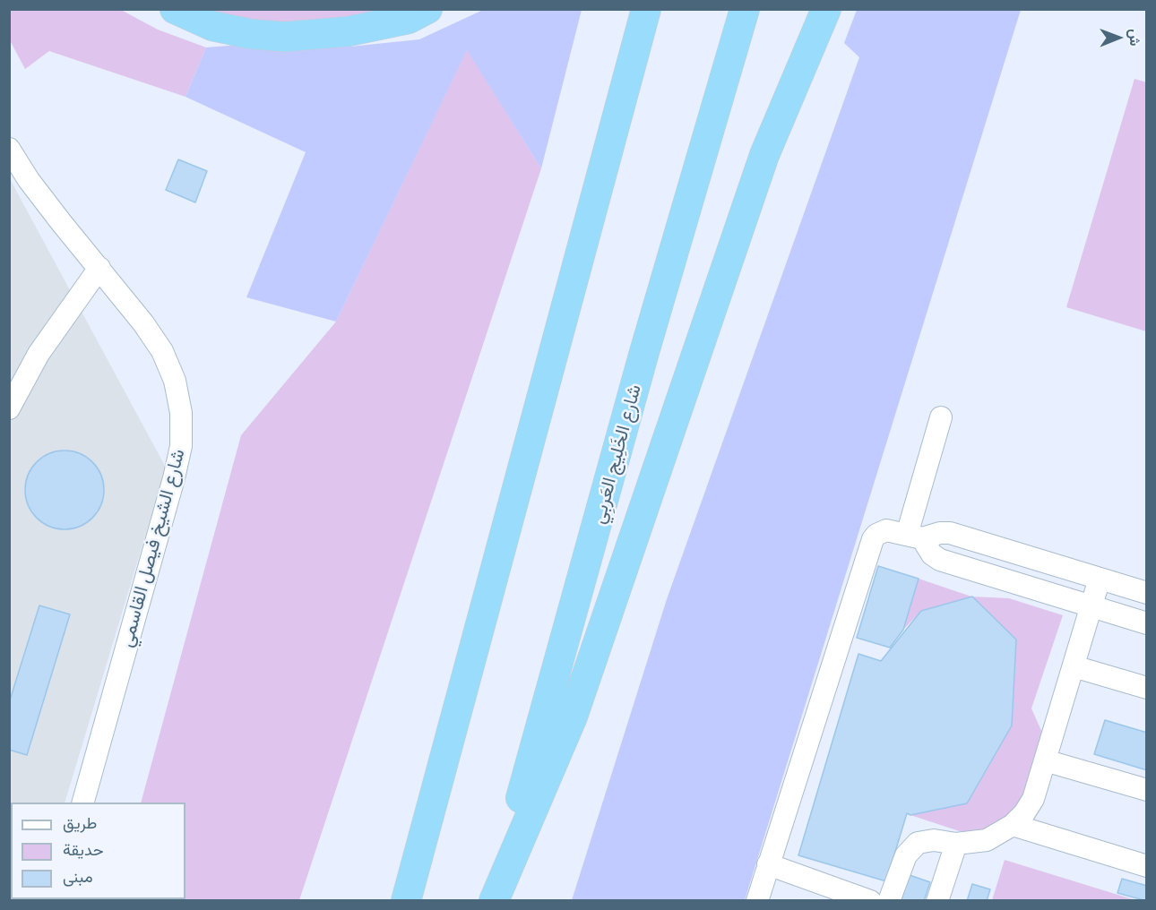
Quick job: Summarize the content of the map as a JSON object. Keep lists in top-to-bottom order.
{
  "streets": {
    "highway": ["شارع الخَلِيج العَربِي"],
    "street": ["شارع الشيخ فيصل القاسمي"]
  },
  "legend": ["طريق", "حديقة", "مبنى"],
  "north": "right"
}
